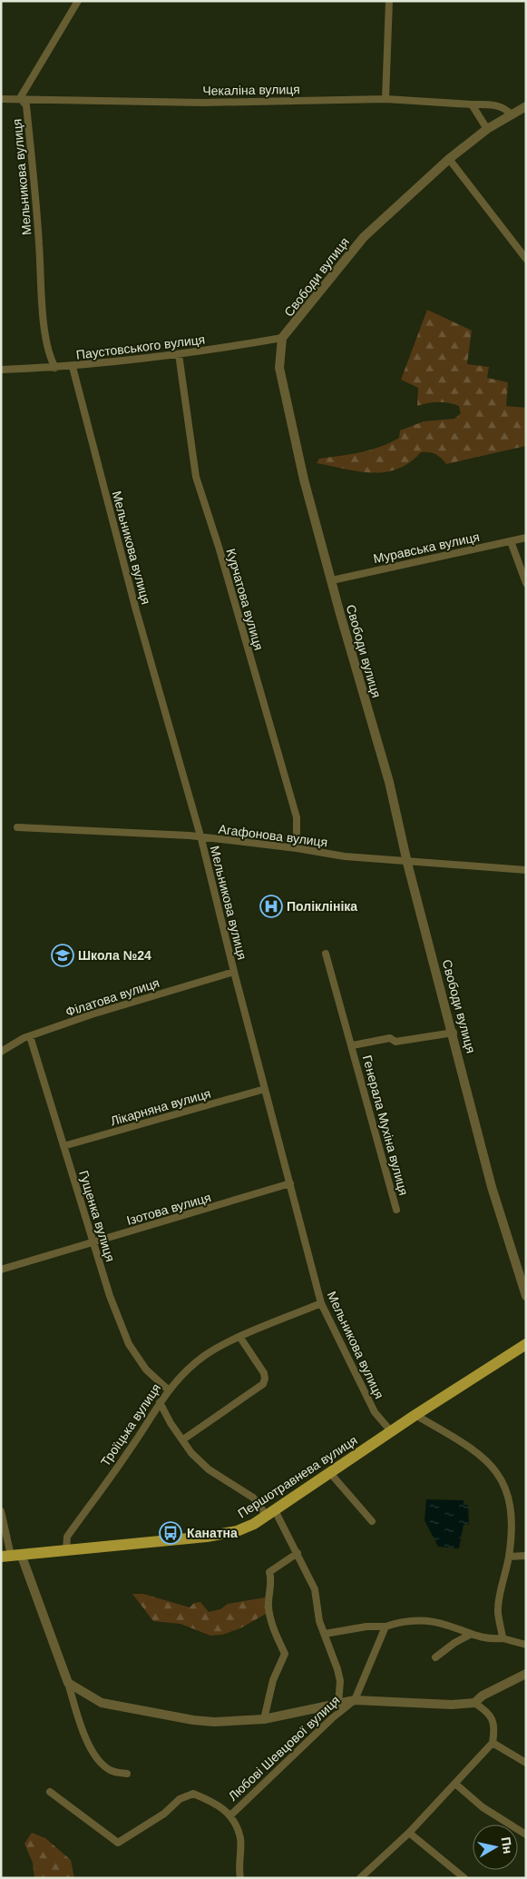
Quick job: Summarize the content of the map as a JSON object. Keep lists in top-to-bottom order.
{
  "streets": {
    "main road": ["Першотравнева вулиця"],
    "street": [
      "Чекаліна вулиця",
      "Мельникова вулиця",
      "Свободи вулиця",
      "Паустовського вулиця",
      "Муравська вулиця",
      "Курчатова вулиця",
      "Агафонова вулиця",
      "Філатова вулиця",
      "Лікарняна вулиця",
      "Генерала Мухіна вулиця",
      "Ізотова вулиця",
      "Гущенка вулиця",
      "Троїцька вулиця",
      "Любові Шевцової вулиця"
    ]
  },
  "crossings": [
    ["Чекаліна вулиця", "Мельникова вулиця"],
    ["Чекаліна вулиця", "Свободи вулиця"],
    ["Мельникова вулиця", "Паустовського вулиця"],
    ["Мельникова вулиця", "Агафонова вулиця"],
    ["Мельникова вулиця", "Філатова вулиця"],
    ["Мельникова вулиця", "Лікарняна вулиця"],
    ["Мельникова вулиця", "Ізотова вулиця"],
    ["Мельникова вулиця", "Троїцька вулиця"],
    ["Мельникова вулиця", "Першотравнева вулиця"],
    ["Свободи вулиця", "Паустовського вулиця"],
    ["Свободи вулиця", "Муравська вулиця"],
    ["Свободи вулиця", "Агафонова вулиця"],
    ["Свободи вулиця", "Генерала Мухіна вулиця"],
    ["Паустовського вулиця", "Курчатова вулиця"],
    ["Курчатова вулиця", "Агафонова вулиця"],
    ["Філатова вулиця", "Гущенка вулиця"],
    ["Лікарняна вулиця", "Гущенка вулиця"],
    ["Ізотова вулиця", "Гущенка вулиця"],
    ["Гущенка вулиця", "Троїцька вулиця"],
    ["Троїцька вулиця", "Першотравнева вулиця"]
  ],
  "places": {
    "hospital": ["Поліклініка"],
    "school or university": ["Школа №24"],
    "bus stop": ["Канатна"]
  },
  "north": "right"
}
